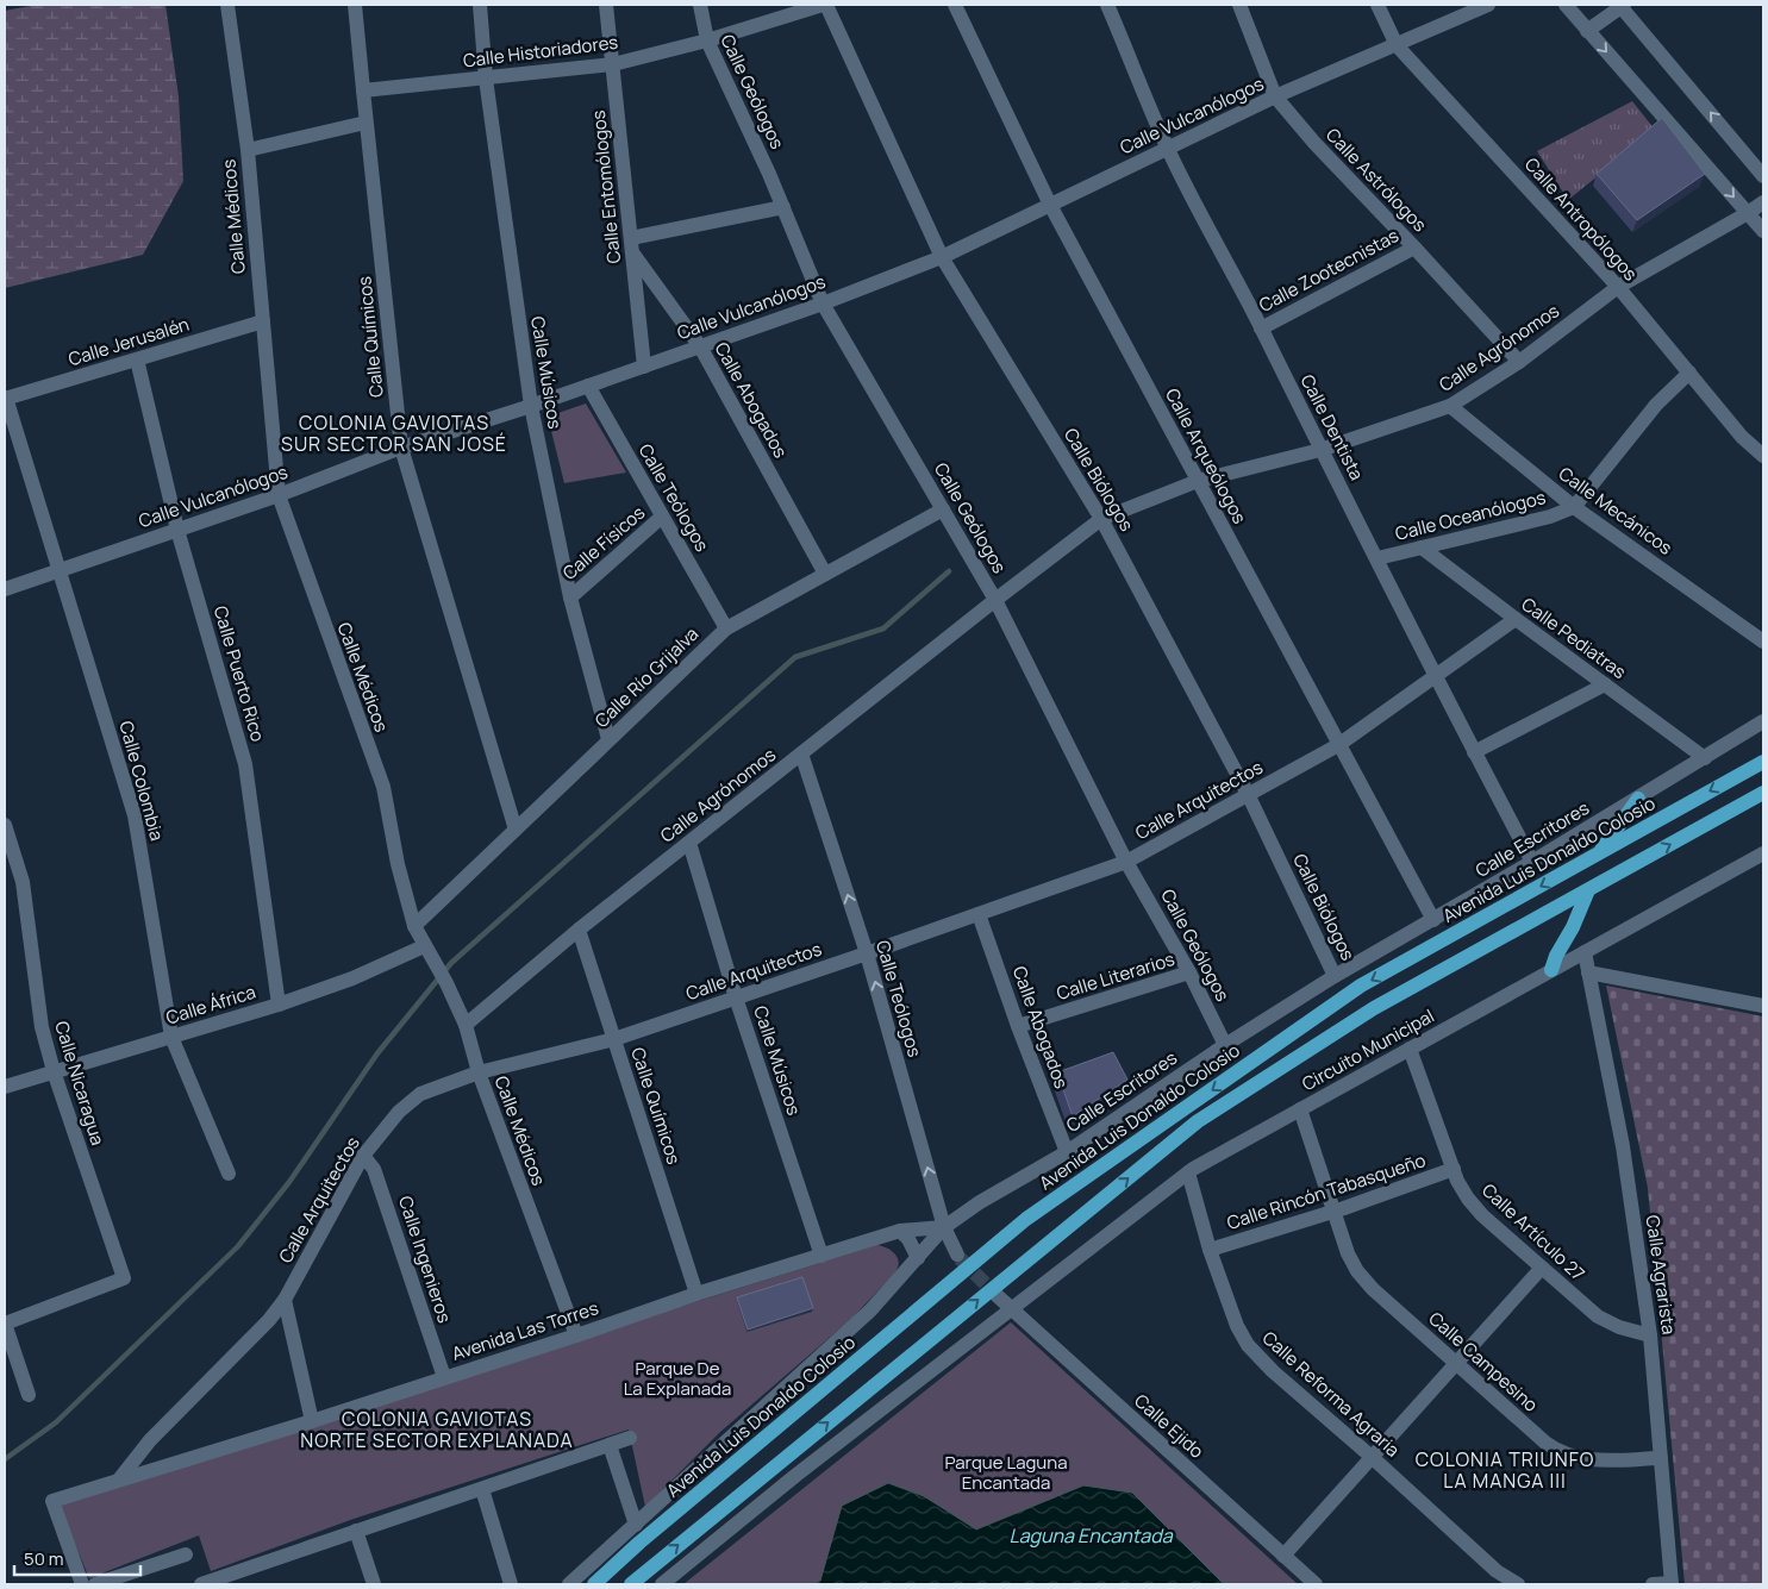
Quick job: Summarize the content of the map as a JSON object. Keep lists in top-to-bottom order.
{
  "streets": {
    "main road": ["Avenida Luis Donaldo Colosio"],
    "street": [
      "Calle Historiadores",
      "Calle Geólogos",
      "Calle Vulcanólogos",
      "Calle Astrólogos",
      "Calle Entomólogos",
      "Calle Médicos",
      "Calle Antropólogos",
      "Calle Zootecnistas",
      "Calle Químicos",
      "Calle Jerusalén",
      "Calle Agrónomos",
      "Calle Músicos",
      "Calle Abogados",
      "Calle Dentista",
      "Calle Arqueólogos",
      "Calle Biólogos",
      "Calle Teólogos",
      "Calle Mecánicos",
      "Calle Oceanólogos",
      "Calle Físicos",
      "Calle Pediatras",
      "Calle Puerto Rico",
      "Calle Río Grijalva",
      "Calle Colombia",
      "Calle Arquitectos",
      "Calle Escritores",
      "Calle Literarios",
      "Calle África",
      "Circuito Municipal",
      "Calle Nicaragua",
      "Calle Rincón Tabasqueño",
      "Calle Artículo 27",
      "Calle Ingenieros",
      "Calle Agrarista",
      "Avenida Las Torres",
      "Calle Campesino",
      "Calle Reforma Agraria",
      "Calle Ejido"
    ]
  },
  "crossings": [
    ["Calle Historiadores", "Calle Geólogos"],
    ["Calle Historiadores", "Calle Entomólogos"],
    ["Calle Historiadores", "Calle Químicos"],
    ["Calle Historiadores", "Calle Músicos"],
    ["Calle Historiadores", "Calle Biólogos"],
    ["Calle Geólogos", "Calle Vulcanólogos"],
    ["Calle Geólogos", "Calle Agrónomos"],
    ["Calle Geólogos", "Calle Río Grijalva"],
    ["Calle Geólogos", "Calle Arquitectos"],
    ["Calle Geólogos", "Calle Escritores"],
    ["Calle Geólogos", "Calle Literarios"],
    ["Calle Vulcanólogos", "Calle Astrólogos"],
    ["Calle Vulcanólogos", "Calle Entomólogos"],
    ["Calle Vulcanólogos", "Calle Médicos"],
    ["Calle Vulcanólogos", "Calle Antropólogos"],
    ["Calle Vulcanólogos", "Calle Químicos"],
    ["Calle Vulcanólogos", "Calle Músicos"],
    ["Calle Vulcanólogos", "Calle Abogados"],
    ["Calle Vulcanólogos", "Calle Dentista"],
    ["Calle Vulcanólogos", "Calle Arqueólogos"],
    ["Calle Vulcanólogos", "Calle Biólogos"],
    ["Calle Vulcanólogos", "Calle Teólogos"],
    ["Calle Vulcanólogos", "Calle Puerto Rico"],
    ["Calle Vulcanólogos", "Calle Colombia"],
    ["Calle Astrólogos", "Calle Zootecnistas"],
    ["Calle Astrólogos", "Calle Agrónomos"],
    ["Calle Entomólogos", "Calle Abogados"],
    ["Calle Médicos", "Calle Jerusalén"],
    ["Calle Médicos", "Calle Agrónomos"],
    ["Calle Médicos", "Calle Río Grijalva"],
    ["Calle Médicos", "Calle Arquitectos"],
    ["Calle Médicos", "Calle África"],
    ["Calle Médicos", "Avenida Las Torres"],
    ["Calle Antropólogos", "Calle Agrónomos"],
    ["Calle Antropólogos", "Calle Oceanólogos"],
    ["Calle Zootecnistas", "Calle Dentista"],
    ["Calle Químicos", "Calle Agrónomos"],
    ["Calle Químicos", "Calle Río Grijalva"],
    ["Calle Químicos", "Calle Arquitectos"],
    ["Calle Químicos", "Avenida Las Torres"],
    ["Calle Jerusalén", "Calle Puerto Rico"],
    ["Calle Jerusalén", "Calle Colombia"],
    ["Calle Agrónomos", "Calle Músicos"],
    ["Calle Agrónomos", "Calle Dentista"],
    ["Calle Agrónomos", "Calle Arqueólogos"],
    ["Calle Agrónomos", "Calle Biólogos"],
    ["Calle Agrónomos", "Calle Teólogos"],
    ["Calle Agrónomos", "Calle Mecánicos"],
    ["Calle Músicos", "Calle Físicos"],
    ["Calle Músicos", "Calle Río Grijalva"],
    ["Calle Músicos", "Calle Arquitectos"],
    ["Calle Músicos", "Avenida Las Torres"],
    ["Calle Abogados", "Calle Río Grijalva"],
    ["Calle Abogados", "Calle Arquitectos"],
    ["Calle Abogados", "Calle Escritores"],
    ["Calle Abogados", "Calle Literarios"],
    ["Calle Dentista", "Calle Oceanólogos"],
    ["Calle Dentista", "Calle Arquitectos"],
    ["Calle Dentista", "Calle Escritores"],
    ["Calle Arqueólogos", "Calle Arquitectos"],
    ["Calle Arqueólogos", "Calle Escritores"],
    ["Calle Biólogos", "Calle Arquitectos"],
    ["Calle Biólogos", "Calle Escritores"],
    ["Calle Teólogos", "Calle Físicos"],
    ["Calle Teólogos", "Calle Río Grijalva"],
    ["Calle Teólogos", "Calle Arquitectos"],
    ["Calle Teólogos", "Calle Escritores"],
    ["Calle Teólogos", "Avenida Las Torres"],
    ["Calle Mecánicos", "Calle Oceanólogos"],
    ["Calle Oceanólogos", "Calle Pediatras"],
    ["Calle Pediatras", "Calle Arquitectos"],
    ["Calle Pediatras", "Calle Escritores"],
    ["Calle Puerto Rico", "Calle África"],
    ["Calle Colombia", "Calle África"],
    ["Calle Arquitectos", "Calle Ingenieros"],
    ["Calle Arquitectos", "Avenida Las Torres"],
    ["Calle Escritores", "Avenida Las Torres"],
    ["Calle África", "Calle Nicaragua"],
    ["Circuito Municipal", "Calle Artículo 27"],
    ["Circuito Municipal", "Calle Agrarista"],
    ["Circuito Municipal", "Calle Campesino"],
    ["Circuito Municipal", "Calle Reforma Agraria"],
    ["Circuito Municipal", "Calle Ejido"],
    ["Calle Rincón Tabasqueño", "Calle Artículo 27"],
    ["Calle Rincón Tabasqueño", "Calle Campesino"],
    ["Calle Rincón Tabasqueño", "Calle Reforma Agraria"],
    ["Calle Artículo 27", "Calle Agrarista"],
    ["Calle Ingenieros", "Avenida Las Torres"],
    ["Calle Agrarista", "Calle Campesino"]
  ],
  "one_way": ["Calle Teólogos"],
  "districts": ["COLONIA GAVIOTAS SUR SECTOR SAN JOSÉ", "COLONIA GAVIOTAS NORTE SECTOR EXPLANADA", "COLONIA TRIUNFO LA MANGA III"],
  "water": ["Laguna Encantada"],
  "parks": ["Parque De La Explanada", "Parque Laguna Encantada"],
  "scale_bar": "50 m"
}
